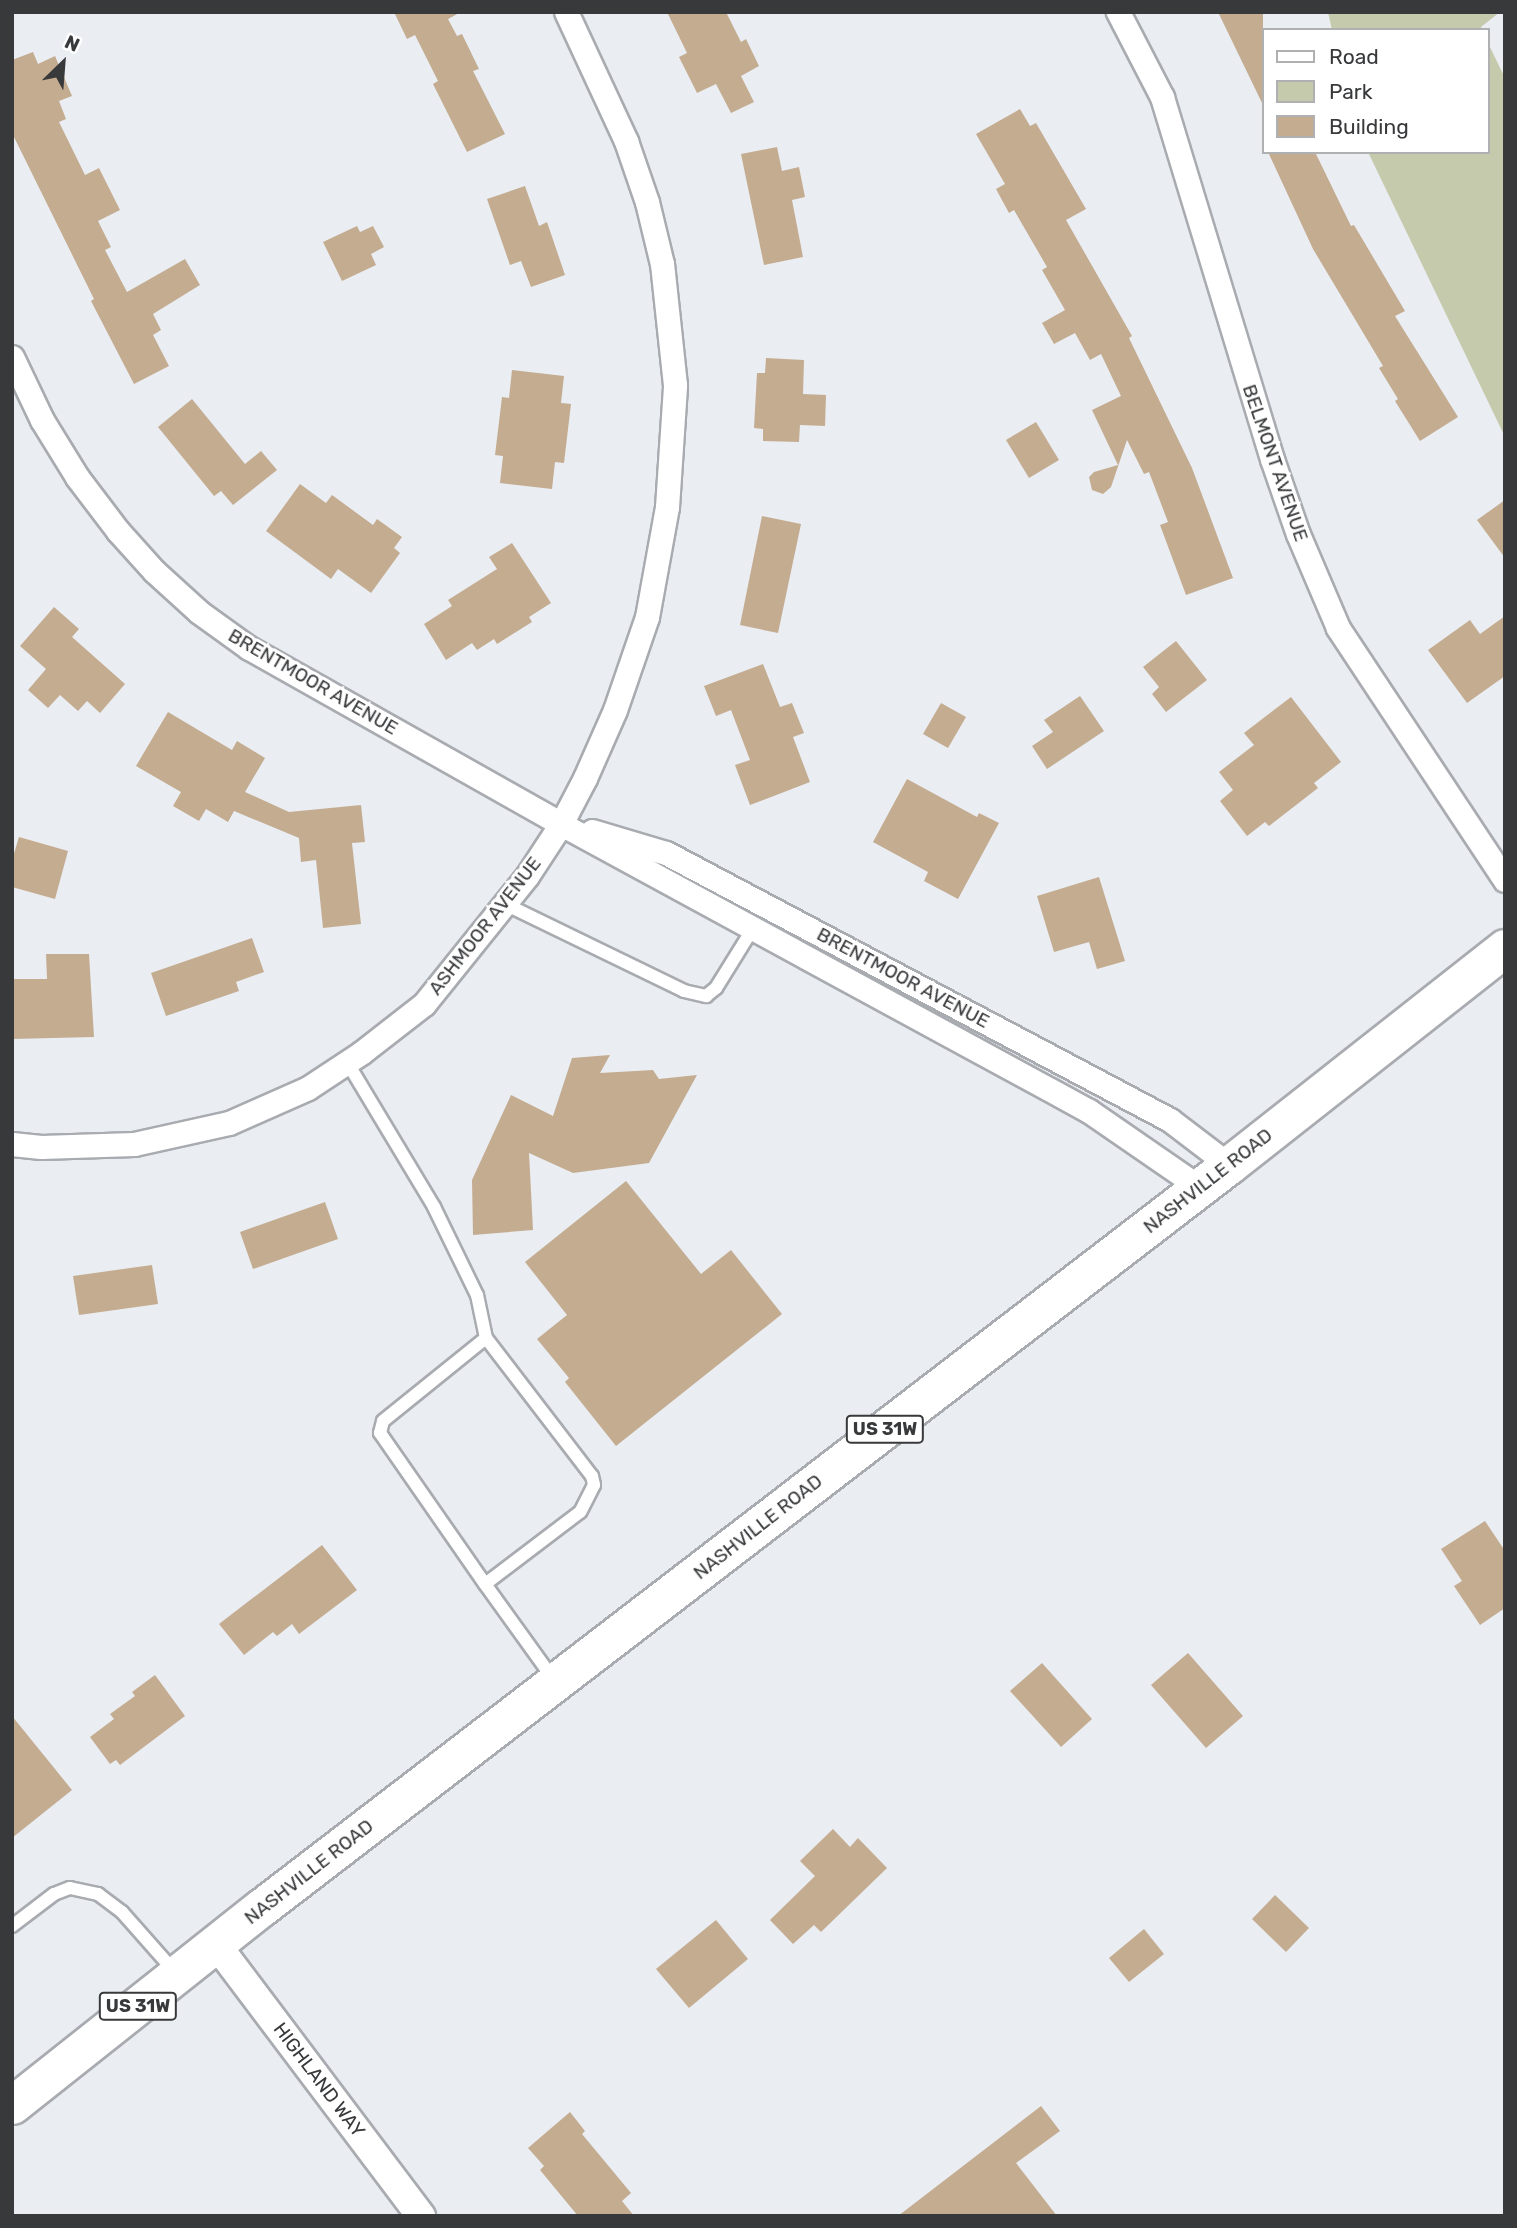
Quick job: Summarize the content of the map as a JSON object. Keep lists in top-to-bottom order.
{
  "streets": {
    "main road": ["NASHVILLE ROAD", "US 31W"],
    "street": [
      "BELMONT AVENUE",
      "BRENTMOOR AVENUE",
      "ASHMOOR AVENUE",
      "HIGHLAND WAY"
    ]
  },
  "crossings": [
    ["BRENTMOOR AVENUE", "ASHMOOR AVENUE"],
    ["BRENTMOOR AVENUE", "NASHVILLE ROAD"],
    ["NASHVILLE ROAD", "HIGHLAND WAY"]
  ],
  "legend": ["Road", "Park", "Building"],
  "north": "top right"
}
